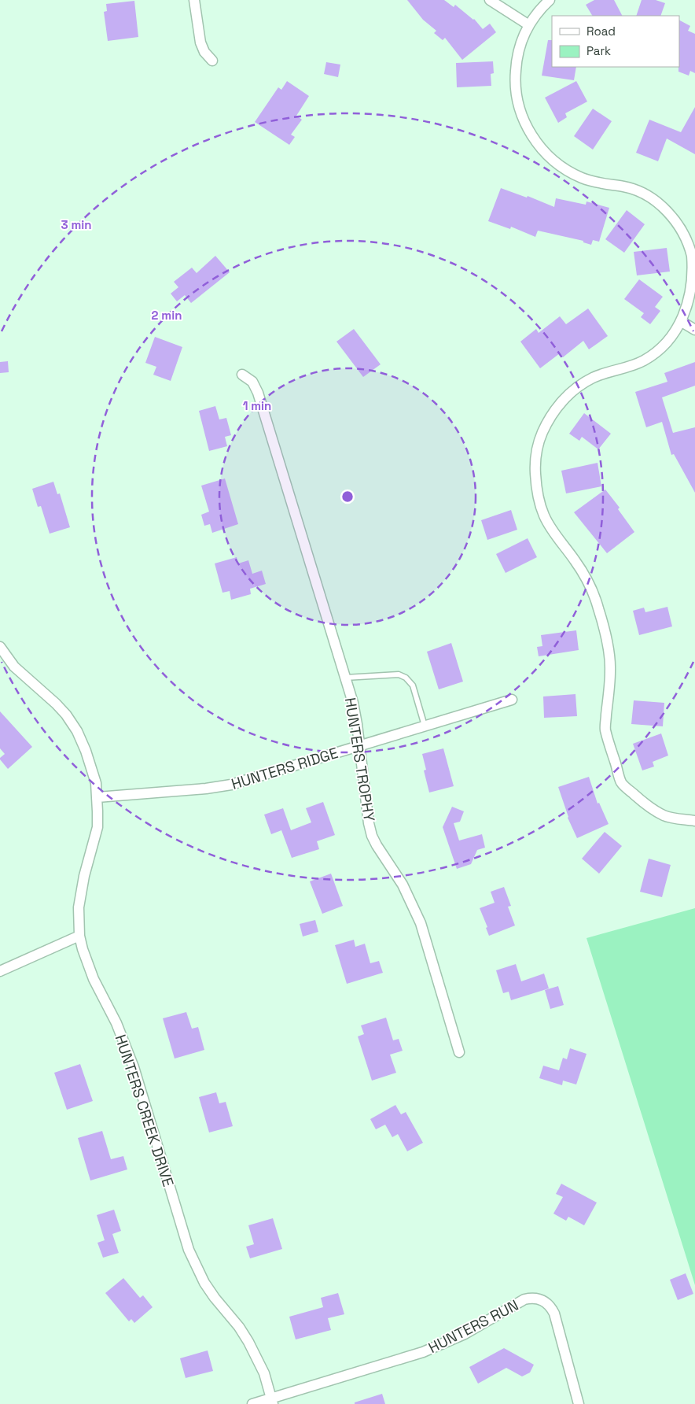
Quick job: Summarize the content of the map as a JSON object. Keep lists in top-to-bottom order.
{
  "streets": {
    "street": [
      "HUNTERS TROPHY",
      "HUNTERS RIDGE",
      "HUNTERS CREEK DRIVE",
      "HUNTERS RUN"
    ]
  },
  "crossings": [
    ["HUNTERS TROPHY", "HUNTERS RIDGE"],
    ["HUNTERS RIDGE", "HUNTERS CREEK DRIVE"],
    ["HUNTERS CREEK DRIVE", "HUNTERS RUN"]
  ],
  "legend": ["Road", "Park"],
  "rings": ["3 min", "2 min", "1 min"]
}
